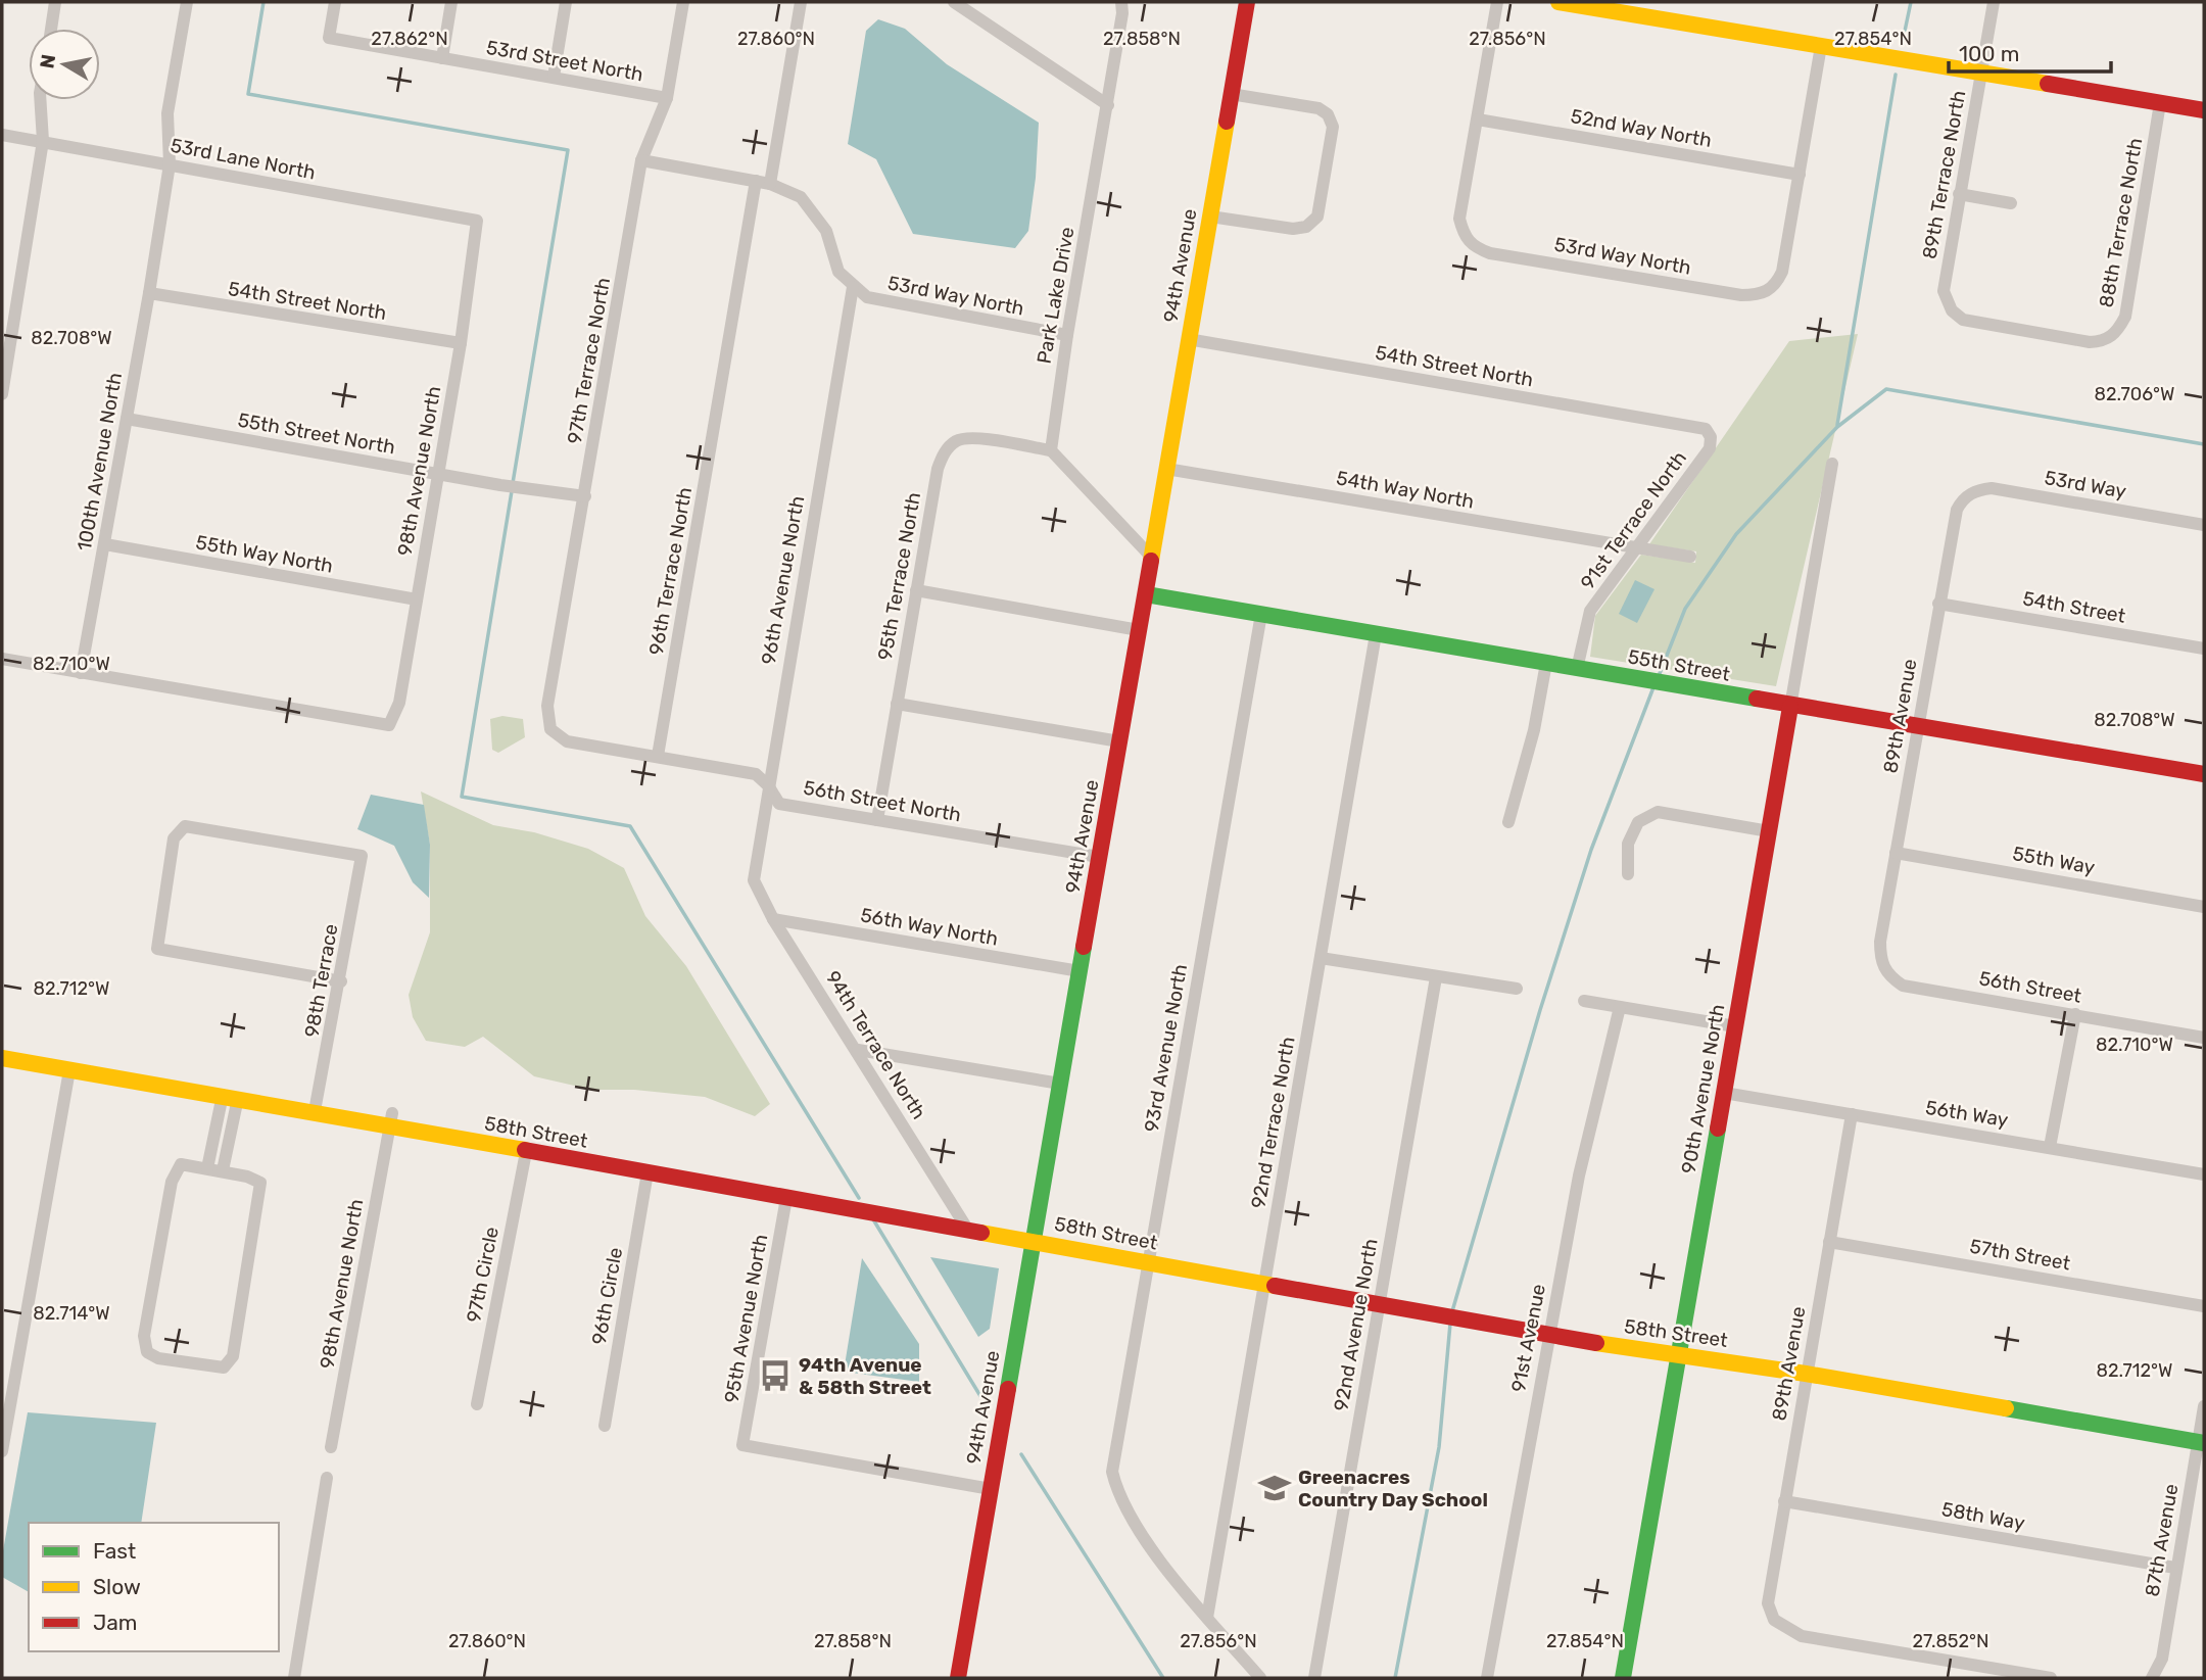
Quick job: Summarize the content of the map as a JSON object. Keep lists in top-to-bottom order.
{
  "streets": {
    "street": [
      "53rd Street North",
      "52nd Way North",
      "53rd Lane North",
      "89th Terrace North",
      "88th Terrace North",
      "53rd Way North",
      "94th Avenue",
      "Park Lake Drive",
      "54th Street North",
      "97th Terrace North",
      "55th Street North",
      "100th Avenue North",
      "98th Avenue North",
      "53rd Way",
      "54th Way North",
      "91st Terrace North",
      "55th Way North",
      "96th Terrace North",
      "95th Terrace North",
      "96th Avenue North",
      "54th Street",
      "55th Street",
      "89th Avenue",
      "56th Street North",
      "55th Way",
      "56th Way North",
      "98th Terrace",
      "56th Street",
      "94th Terrace North",
      "93rd Avenue North",
      "90th Avenue North",
      "56th Way",
      "92nd Terrace North",
      "58th Street",
      "57th Street",
      "97th Circle",
      "96th Circle",
      "95th Avenue North",
      "92nd Avenue North",
      "91st Avenue",
      "58th Way",
      "87th Avenue"
    ]
  },
  "crossings": [
    ["53rd Street North", "97th Terrace North"],
    ["52nd Way North", "53rd Way North"],
    ["53rd Lane North", "100th Avenue North"],
    ["53rd Lane North", "98th Avenue North"],
    ["89th Terrace North", "88th Terrace North"],
    ["53rd Way North", "Park Lake Drive"],
    ["53rd Way North", "96th Avenue North"],
    ["94th Avenue", "54th Street North"],
    ["94th Avenue", "54th Way North"],
    ["94th Avenue", "55th Street"],
    ["94th Avenue", "56th Street North"],
    ["94th Avenue", "56th Way North"],
    ["94th Avenue", "58th Street"],
    ["94th Avenue", "95th Avenue North"],
    ["Park Lake Drive", "95th Terrace North"],
    ["54th Street North", "100th Avenue North"],
    ["54th Street North", "98th Avenue North"],
    ["54th Street North", "91st Terrace North"],
    ["97th Terrace North", "55th Street North"],
    ["97th Terrace North", "56th Street North"],
    ["55th Street North", "100th Avenue North"],
    ["55th Street North", "98th Avenue North"],
    ["100th Avenue North", "98th Avenue North"],
    ["100th Avenue North", "55th Way North"],
    ["98th Avenue North", "55th Way North"],
    ["98th Avenue North", "58th Street"],
    ["53rd Way", "89th Avenue"],
    ["54th Way North", "91st Terrace North"],
    ["91st Terrace North", "55th Street"],
    ["96th Terrace North", "56th Street North"],
    ["95th Terrace North", "56th Street North"],
    ["96th Avenue North", "56th Street North"],
    ["96th Avenue North", "94th Terrace North"],
    ["54th Street", "89th Avenue"],
    ["55th Street", "89th Avenue"],
    ["55th Street", "93rd Avenue North"],
    ["55th Street", "90th Avenue North"],
    ["55th Street", "92nd Terrace North"],
    ["89th Avenue", "55th Way"],
    ["89th Avenue", "56th Street"],
    ["89th Avenue", "56th Way"],
    ["89th Avenue", "58th Street"],
    ["89th Avenue", "57th Street"],
    ["89th Avenue", "58th Way"],
    ["56th Way North", "94th Terrace North"],
    ["98th Terrace", "58th Street"],
    ["94th Terrace North", "58th Street"],
    ["93rd Avenue North", "92nd Terrace North"],
    ["93rd Avenue North", "58th Street"],
    ["90th Avenue North", "56th Way"],
    ["90th Avenue North", "58th Street"],
    ["92nd Terrace North", "58th Street"],
    ["58th Street", "97th Circle"],
    ["58th Street", "96th Circle"],
    ["58th Street", "95th Avenue North"],
    ["58th Street", "92nd Avenue North"],
    ["58th Street", "91st Avenue"],
    ["58th Street", "87th Avenue"],
    ["58th Way", "87th Avenue"]
  ],
  "places": {
    "bus stop": ["94th Avenue & 58th Street"],
    "school or university": ["Greenacres Country Day School"]
  },
  "legend": ["Fast", "Slow", "Jam"],
  "scale_bar": "100 m",
  "north": "left",
  "coordinates": [
    "27.862°N",
    "27.860°N",
    "27.858°N",
    "27.856°N",
    "27.854°N",
    "82.708°W",
    "82.706°W",
    "82.710°W",
    "82.712°W",
    "82.714°W",
    "27.852°N"
  ]
}
